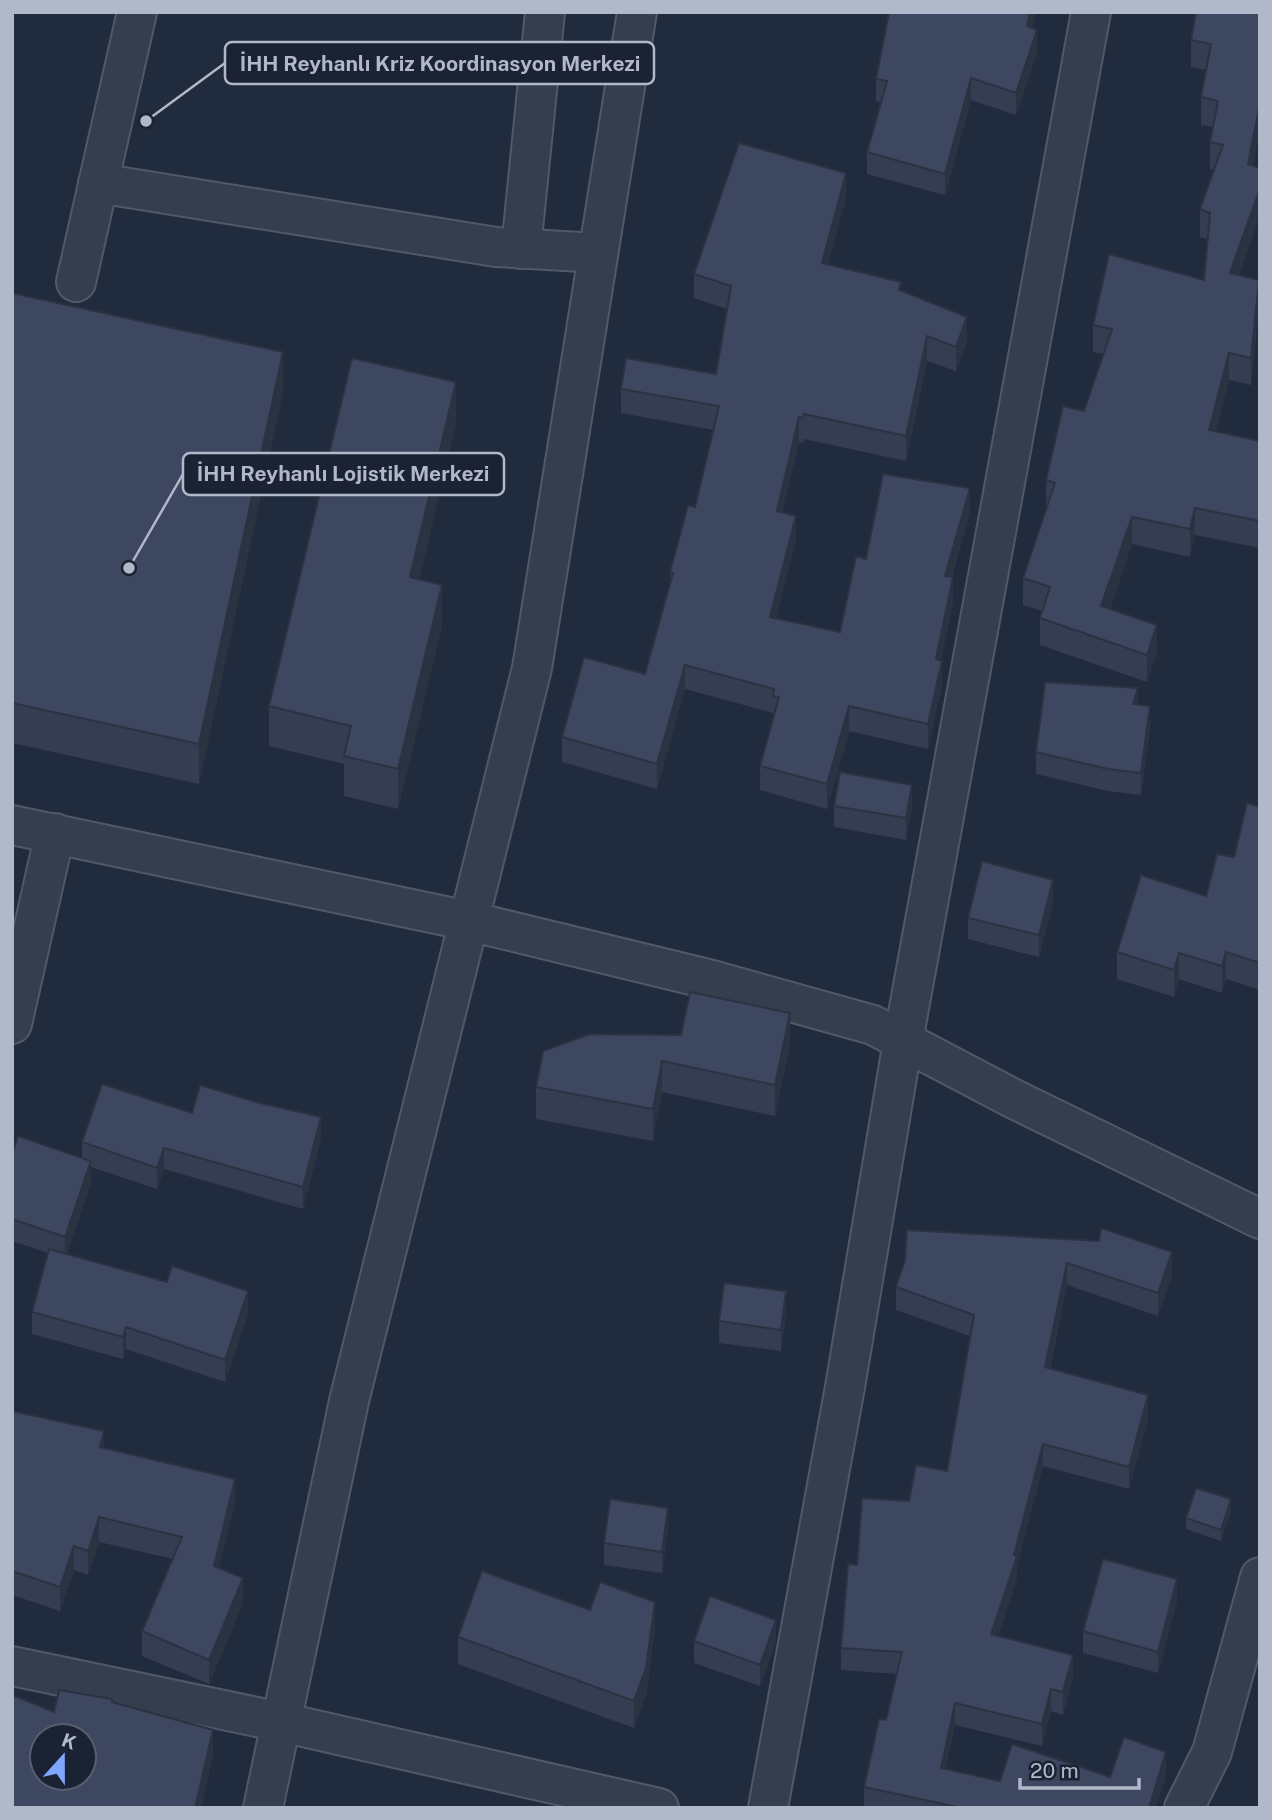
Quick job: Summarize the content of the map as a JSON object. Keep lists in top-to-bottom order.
{
  "places": ["İHH Reyhanlı Kriz Koordinasyon Merkezi", "İHH Reyhanlı Lojistik Merkezi"],
  "scale_bar": "20 m",
  "north": "top"
}
